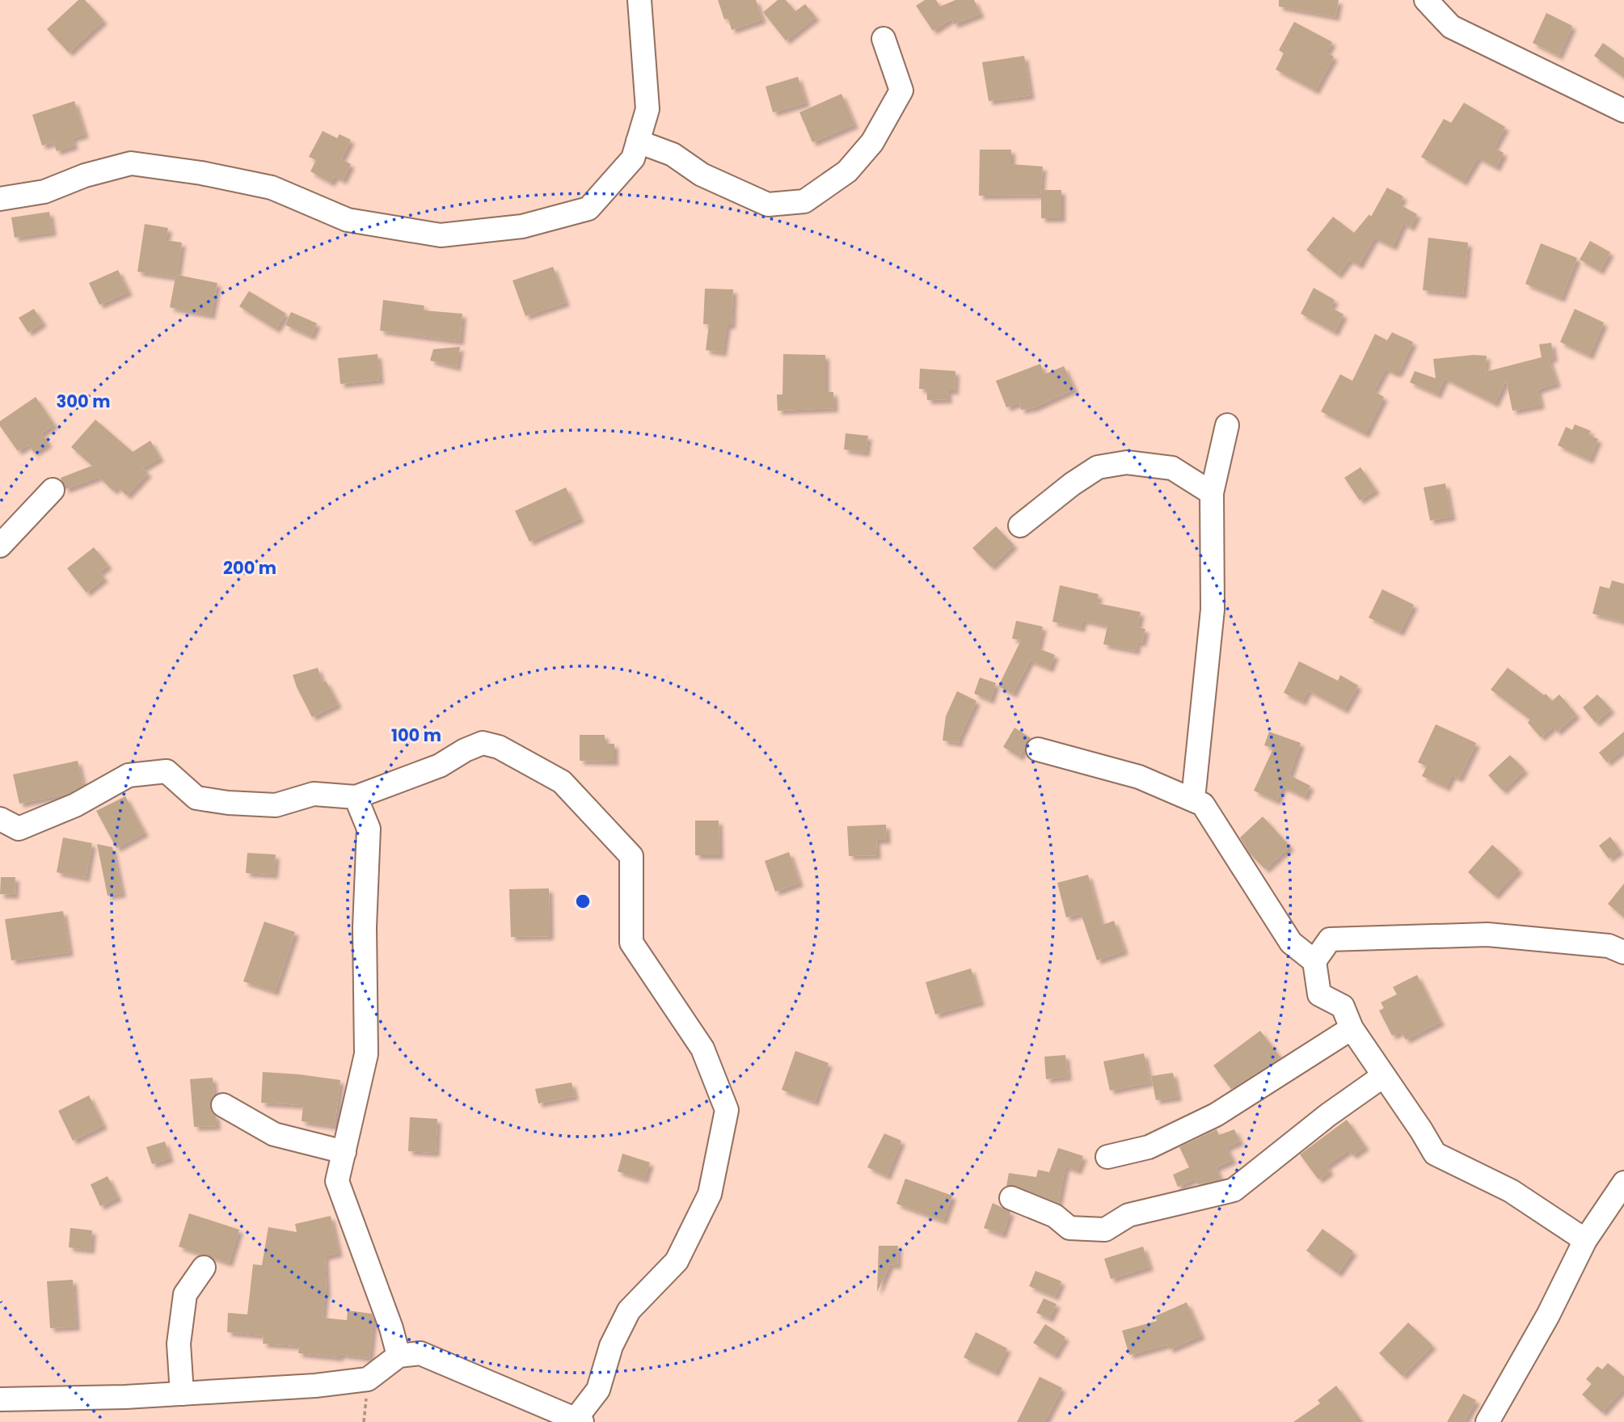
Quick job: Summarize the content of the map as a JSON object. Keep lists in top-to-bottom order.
{
  "rings": ["300 m", "200 m", "100 m"]
}
